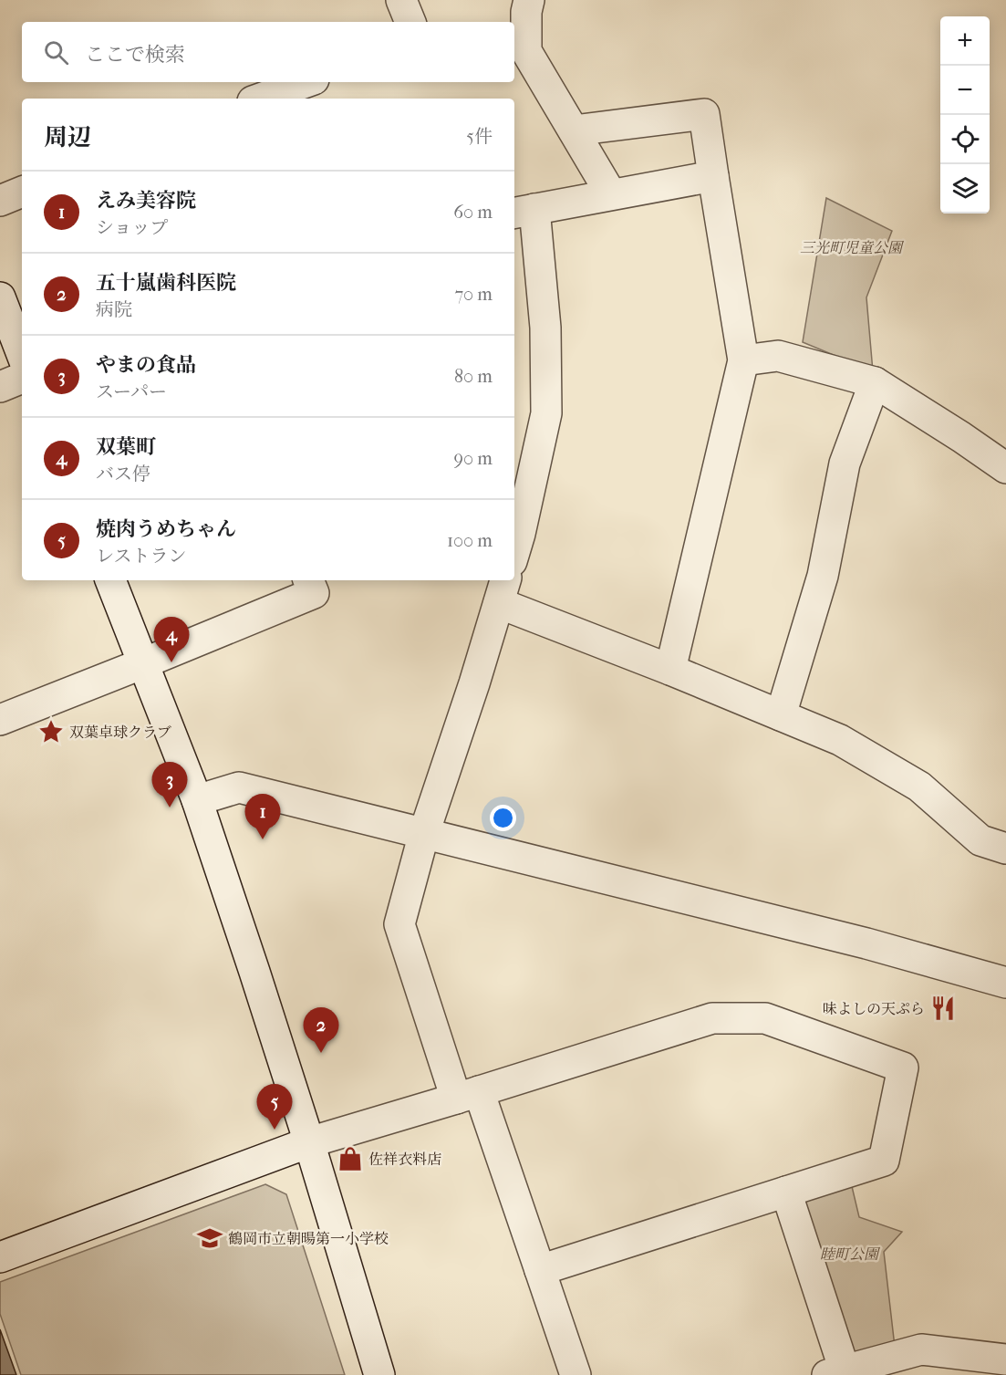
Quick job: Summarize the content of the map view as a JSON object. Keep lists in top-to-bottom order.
{
  "parks": ["三光町児童公園", "睦町公園"],
  "places": {
    "place": ["双葉卓球クラブ"],
    "restaurant": ["味よしの天ぷら"],
    "shop": ["佐祥衣料店"],
    "school or university": ["鶴岡市立朝暘第一小学校"]
  },
  "page": {
    "map_buttons": ["+", "−"],
    "search": "ここで検索",
    "heading": ["周辺", "5件"],
    "list": [
      {
        "mark": "1",
        "name": "えみ美容院",
        "note": "ショップ",
        "value": "60 m"
      },
      {
        "mark": "2",
        "name": "五十嵐歯科医院",
        "note": "病院",
        "value": "70 m"
      },
      {
        "mark": "3",
        "name": "やまの食品",
        "note": "スーパー",
        "value": "80 m"
      },
      {
        "mark": "4",
        "name": "双葉町",
        "note": "バス停",
        "value": "90 m"
      },
      {
        "mark": "5",
        "name": "焼肉うめちゃん",
        "note": "レストラン",
        "value": "100 m"
      }
    ],
    "pins": [
      "4",
      "3",
      "1",
      "2",
      "5"
    ]
  }
}
